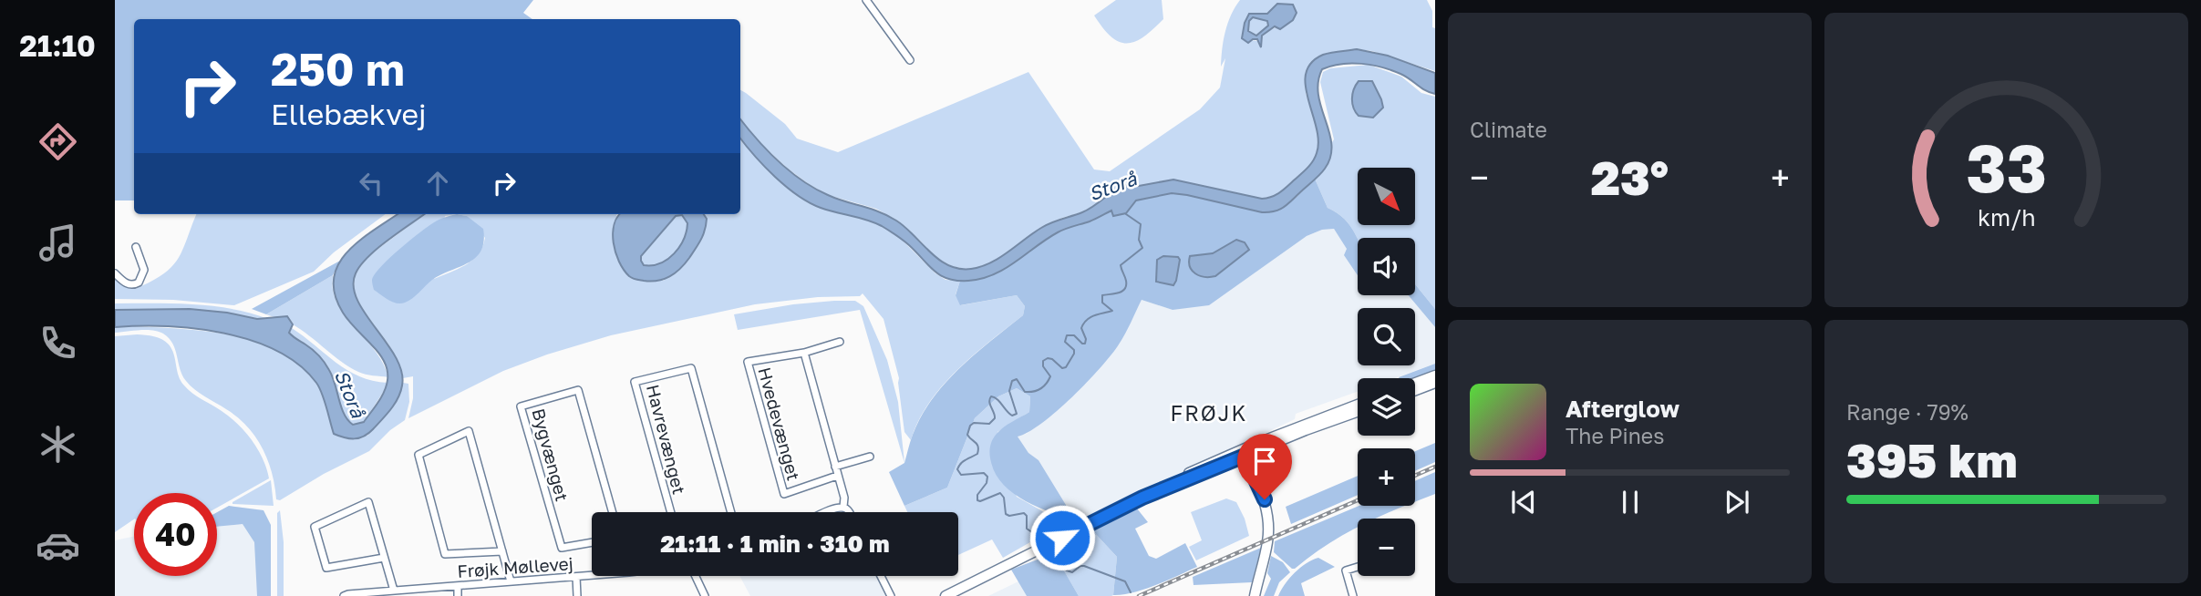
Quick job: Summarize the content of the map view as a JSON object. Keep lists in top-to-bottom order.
{
  "streets": {
    "street": [
      "Hvedevænget",
      "Havrevænget",
      "Bygvænget",
      "Frøjk Møllevej"
    ]
  },
  "districts": ["FRØJK"],
  "water": ["Storå"],
  "north": "bottom right",
  "page": {
    "tabs": "21:10",
    "tile": [
      "Climate",
      ["Range · 79%", "395 km"]
    ],
    "turn": ["250 m", "Ellebækvej"],
    "heat": ["−", "23°", "+"],
    "map_buttons": ["+", "−"],
    "song": ["Afterglow", "The Pines"],
    "limit": "40",
    "trip": "21:11 · 1 min · 310 m",
    "gauge": ["33", "km/h"]
  }
}
